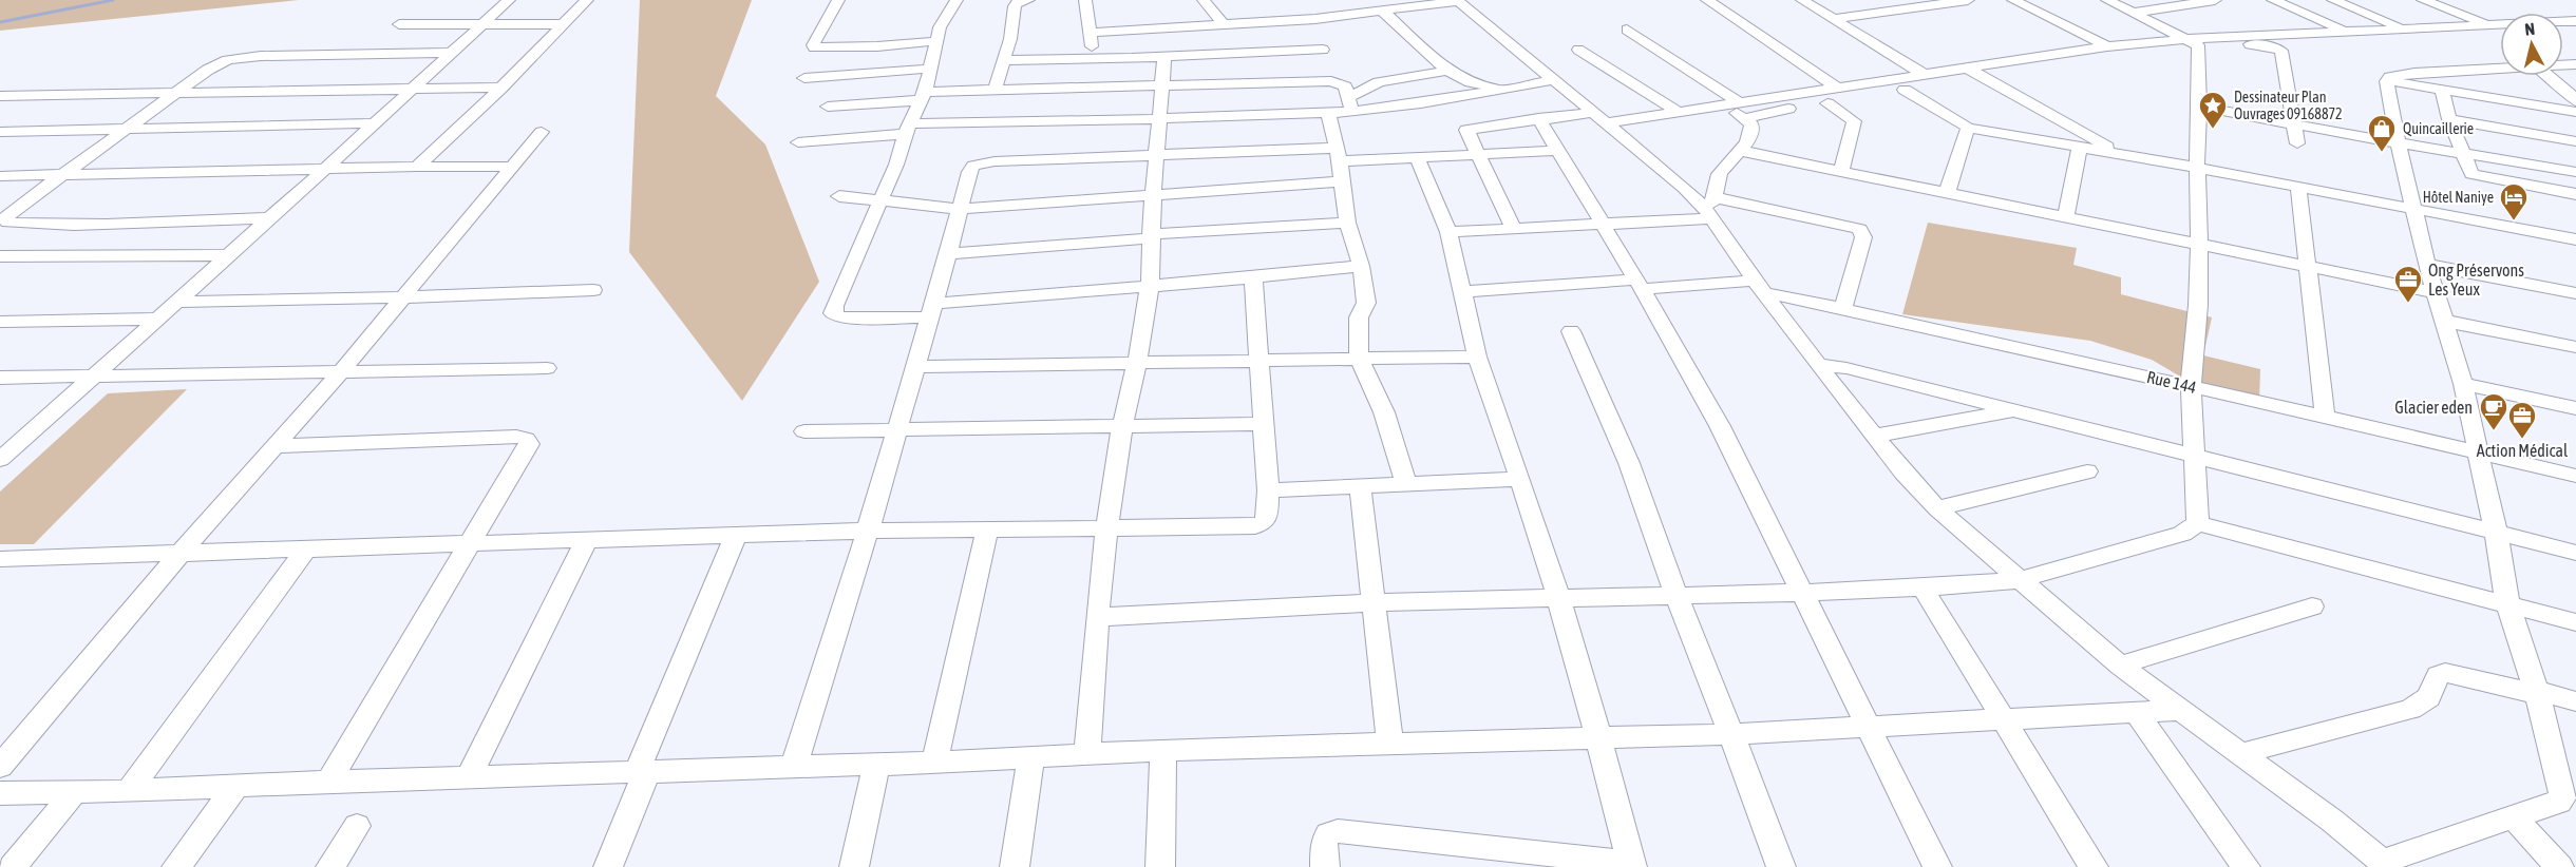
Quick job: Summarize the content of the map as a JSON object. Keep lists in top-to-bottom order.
{
  "streets": {
    "street": ["Rue 144"]
  },
  "places": {
    "place": ["Dessinateur Plan Ouvrages 09168872"],
    "shop": ["Quincaillerie"],
    "hotel": ["Hôtel Naniye"],
    "office": ["Ong Préservons Les Yeux", "Action Médical"],
    "cafe": ["Glacier eden"]
  },
  "north": "top"
}
